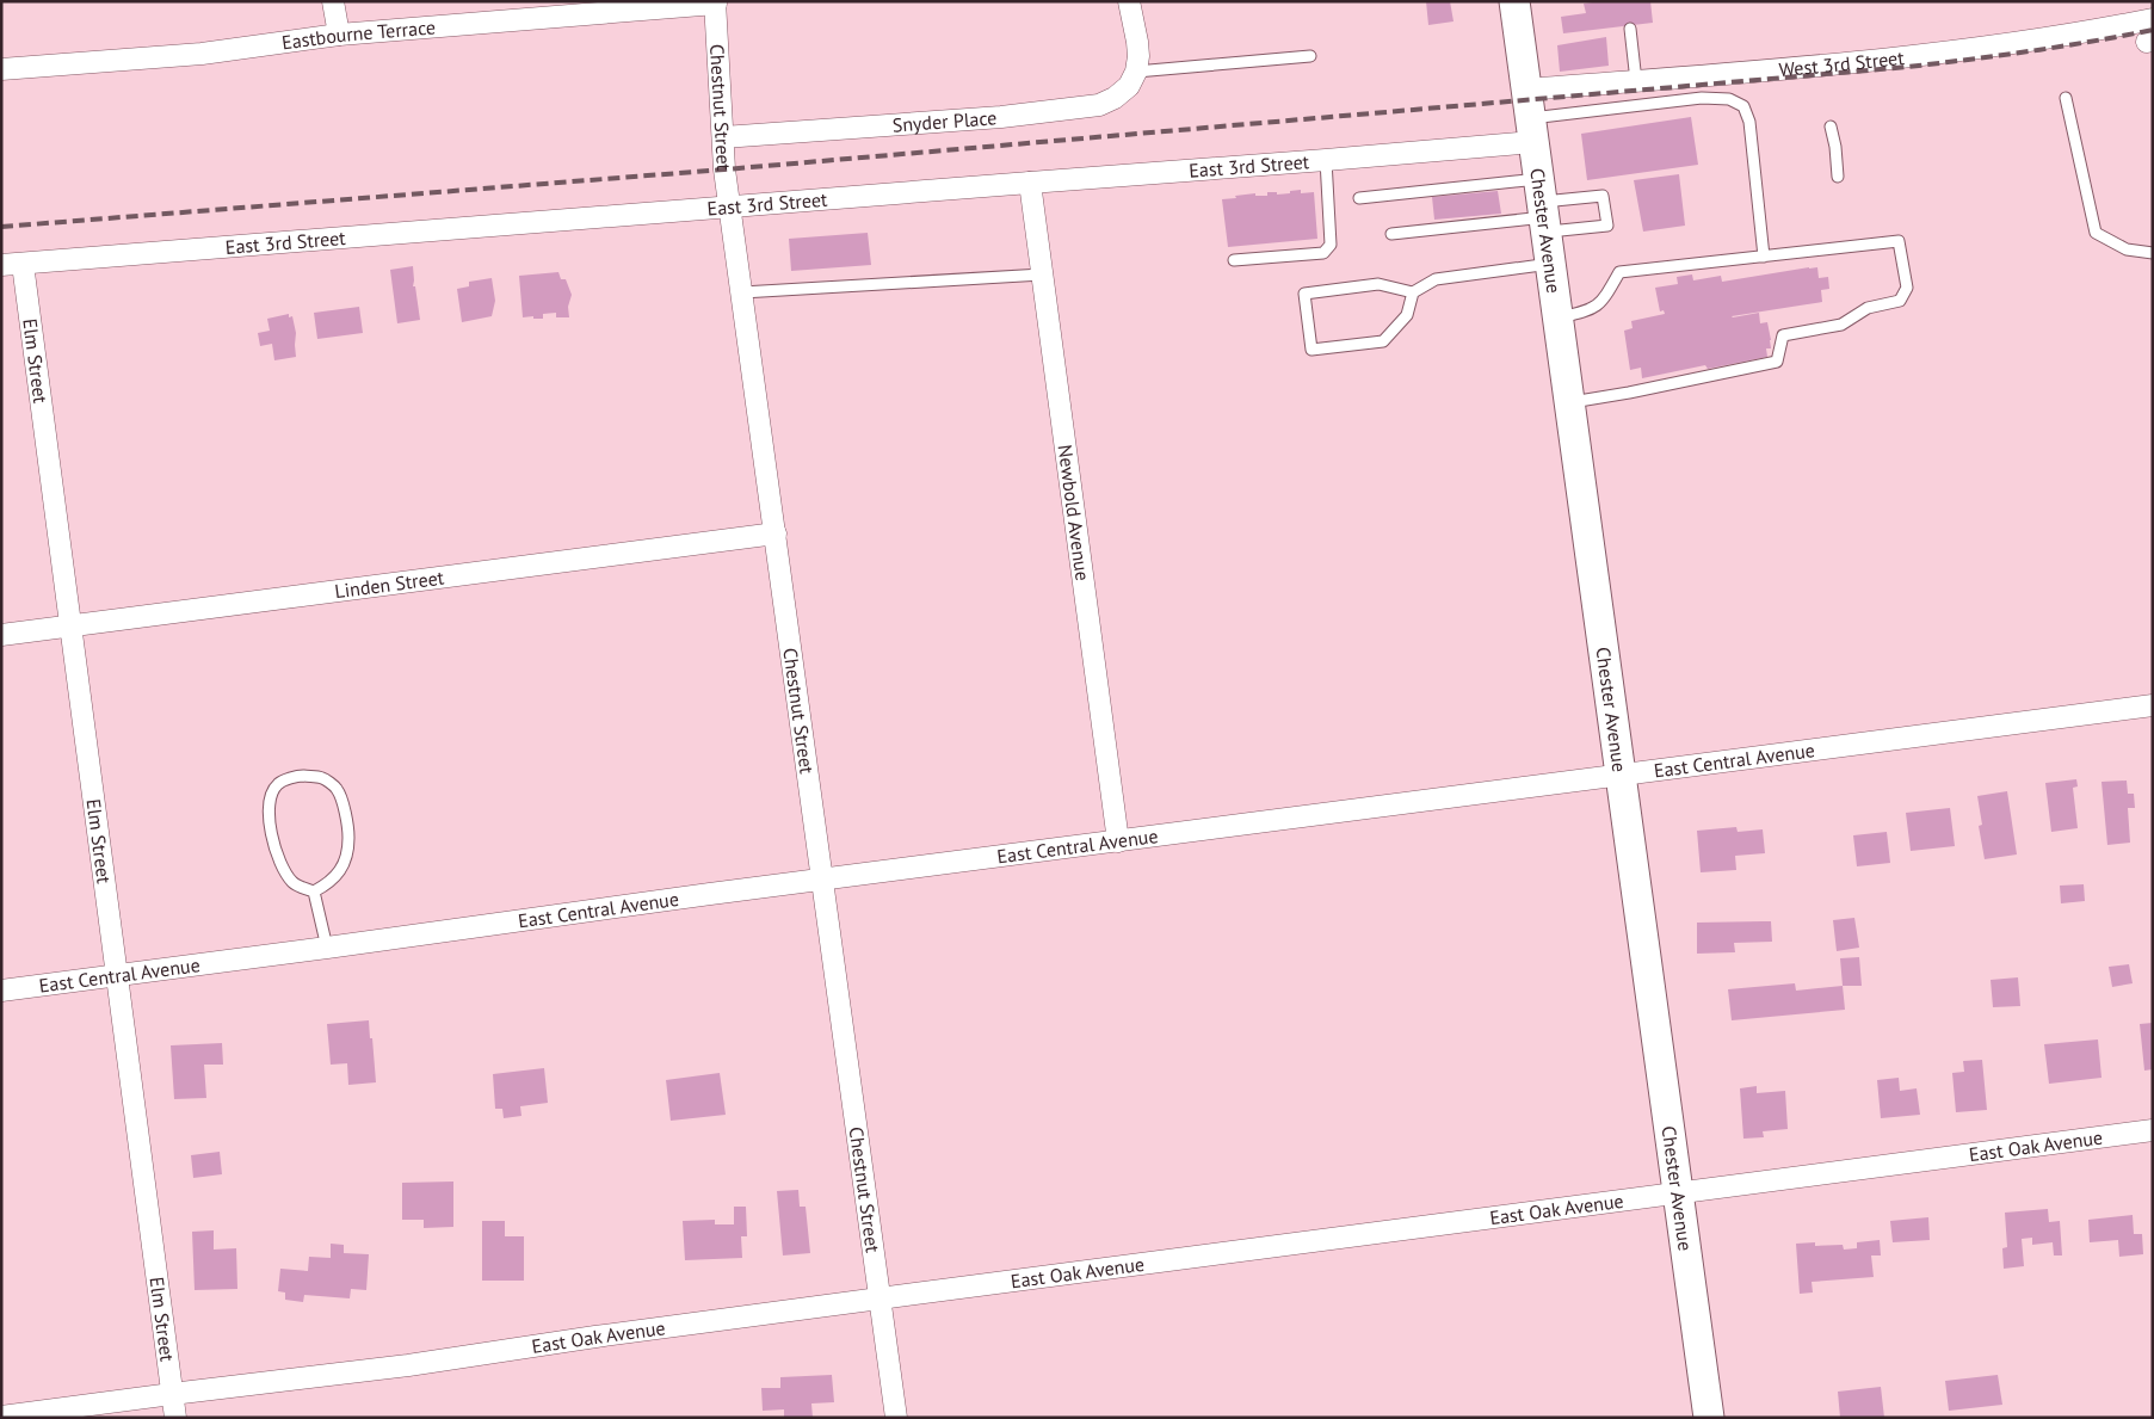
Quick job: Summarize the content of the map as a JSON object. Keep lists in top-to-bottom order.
{
  "streets": {
    "main road": ["Chester Avenue"],
    "street": [
      "Eastbourne Terrace",
      "West 3rd Street",
      "Chestnut Street",
      "Snyder Place",
      "East 3rd Street",
      "Elm Street",
      "Newbold Avenue",
      "Linden Street",
      "East Central Avenue",
      "East Oak Avenue"
    ]
  },
  "crossings": [
    ["Eastbourne Terrace", "Chestnut Street"],
    ["West 3rd Street", "Chester Avenue"],
    ["Chestnut Street", "Snyder Place"],
    ["Chestnut Street", "East 3rd Street"],
    ["Chestnut Street", "Linden Street"],
    ["Chestnut Street", "East Central Avenue"],
    ["Chestnut Street", "East Oak Avenue"],
    ["East 3rd Street", "Chester Avenue"],
    ["East 3rd Street", "Elm Street"],
    ["East 3rd Street", "Newbold Avenue"],
    ["Chester Avenue", "East Central Avenue"],
    ["Chester Avenue", "East Oak Avenue"],
    ["Elm Street", "Linden Street"],
    ["Elm Street", "East Central Avenue"],
    ["Elm Street", "East Oak Avenue"],
    ["Newbold Avenue", "East Central Avenue"]
  ]
}
